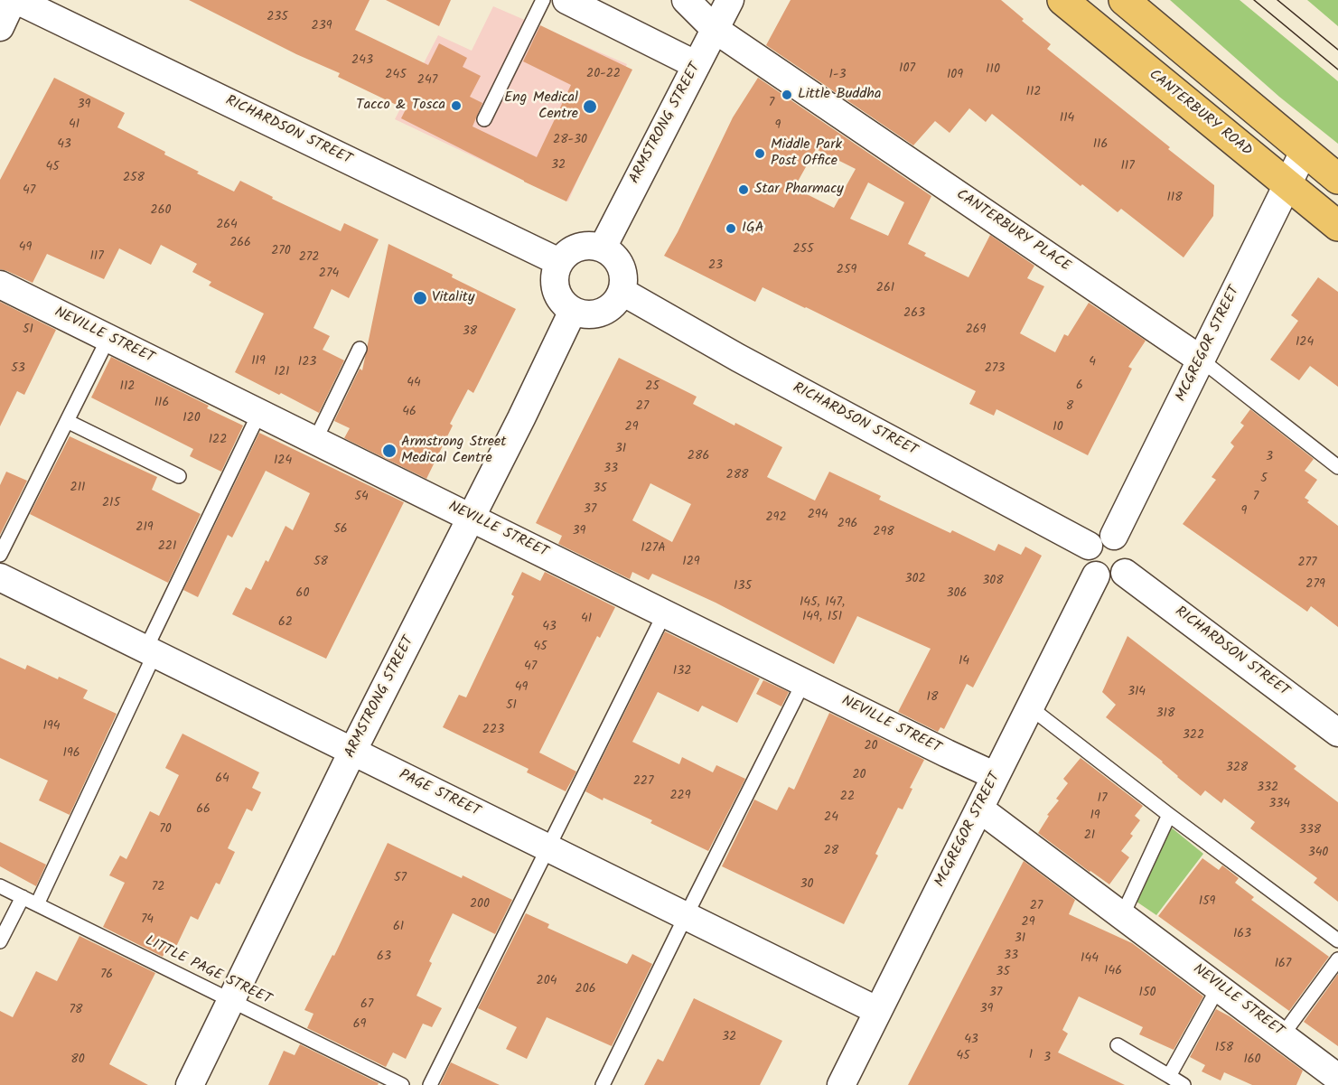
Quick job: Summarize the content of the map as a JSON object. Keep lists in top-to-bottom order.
{
  "streets": {
    "main road": ["CANTERBURY ROAD"],
    "street": [
      "ARMSTRONG STREET",
      "RICHARDSON STREET",
      "CANTERBURY PLACE",
      "NEVILLE STREET",
      "MCGREGOR STREET",
      "PAGE STREET"
    ],
    "lane": ["LITTLE PAGE STREET"]
  },
  "crossings": [
    ["CANTERBURY ROAD", "MCGREGOR STREET"],
    ["ARMSTRONG STREET", "RICHARDSON STREET"],
    ["ARMSTRONG STREET", "CANTERBURY PLACE"],
    ["ARMSTRONG STREET", "NEVILLE STREET"],
    ["ARMSTRONG STREET", "PAGE STREET"],
    ["ARMSTRONG STREET", "LITTLE PAGE STREET"],
    ["RICHARDSON STREET", "MCGREGOR STREET"],
    ["CANTERBURY PLACE", "MCGREGOR STREET"],
    ["NEVILLE STREET", "MCGREGOR STREET"],
    ["MCGREGOR STREET", "PAGE STREET"]
  ],
  "places": [
    "Little Buddha",
    "Tacco & Tosca",
    "Eng Medical Centre",
    "Middle Park Post Office",
    "Star Pharmacy",
    "IGA",
    "Vitality",
    "Armstrong Street Medical Centre"
  ],
  "house_numbers": [
    "235",
    "239",
    "243",
    "107",
    "110",
    "20-22",
    "245",
    "1-3",
    "109",
    "247",
    "112",
    "7",
    "39",
    "114",
    "41",
    "9",
    "28-30",
    "43",
    "116",
    "32",
    "117",
    "45",
    "258",
    "47",
    "118",
    "260",
    "264",
    "266",
    "49",
    "255",
    "270",
    "117",
    "272",
    "23",
    "259",
    "274",
    "261",
    "263",
    "51",
    "269",
    "38",
    "124",
    "119",
    "123",
    "4",
    "53",
    "273",
    "121",
    "44",
    "6",
    "112",
    "25",
    "116",
    "27",
    "8",
    "46",
    "120",
    "29",
    "10",
    "122",
    "31",
    "286",
    "3",
    "124",
    "33",
    "288",
    "5",
    "211",
    "35",
    "54",
    "7",
    "215",
    "37",
    "9",
    "294",
    "292",
    "296",
    "219",
    "56",
    "39",
    "298",
    "221",
    "127A",
    "58",
    "129",
    "277",
    "302",
    "308",
    "279",
    "135",
    "60",
    "306",
    "145, 147, 149, 151",
    "41",
    "62",
    "43",
    "45",
    "14",
    "47",
    "132",
    "49",
    "314",
    "18",
    "51",
    "318",
    "194",
    "223",
    "322",
    "20",
    "196",
    "328",
    "20",
    "64",
    "227",
    "332",
    "229",
    "22",
    "17",
    "334",
    "66",
    "19",
    "24",
    "70",
    "338",
    "21",
    "28",
    "340",
    "57",
    "30",
    "72",
    "159",
    "200",
    "27",
    "74",
    "29",
    "61",
    "163",
    "31",
    "33",
    "63",
    "144",
    "167",
    "146",
    "35",
    "76",
    "204",
    "206",
    "37",
    "150",
    "67",
    "39",
    "78",
    "69",
    "32",
    "43",
    "158",
    "1",
    "45",
    "3",
    "80",
    "160"
  ]
}
